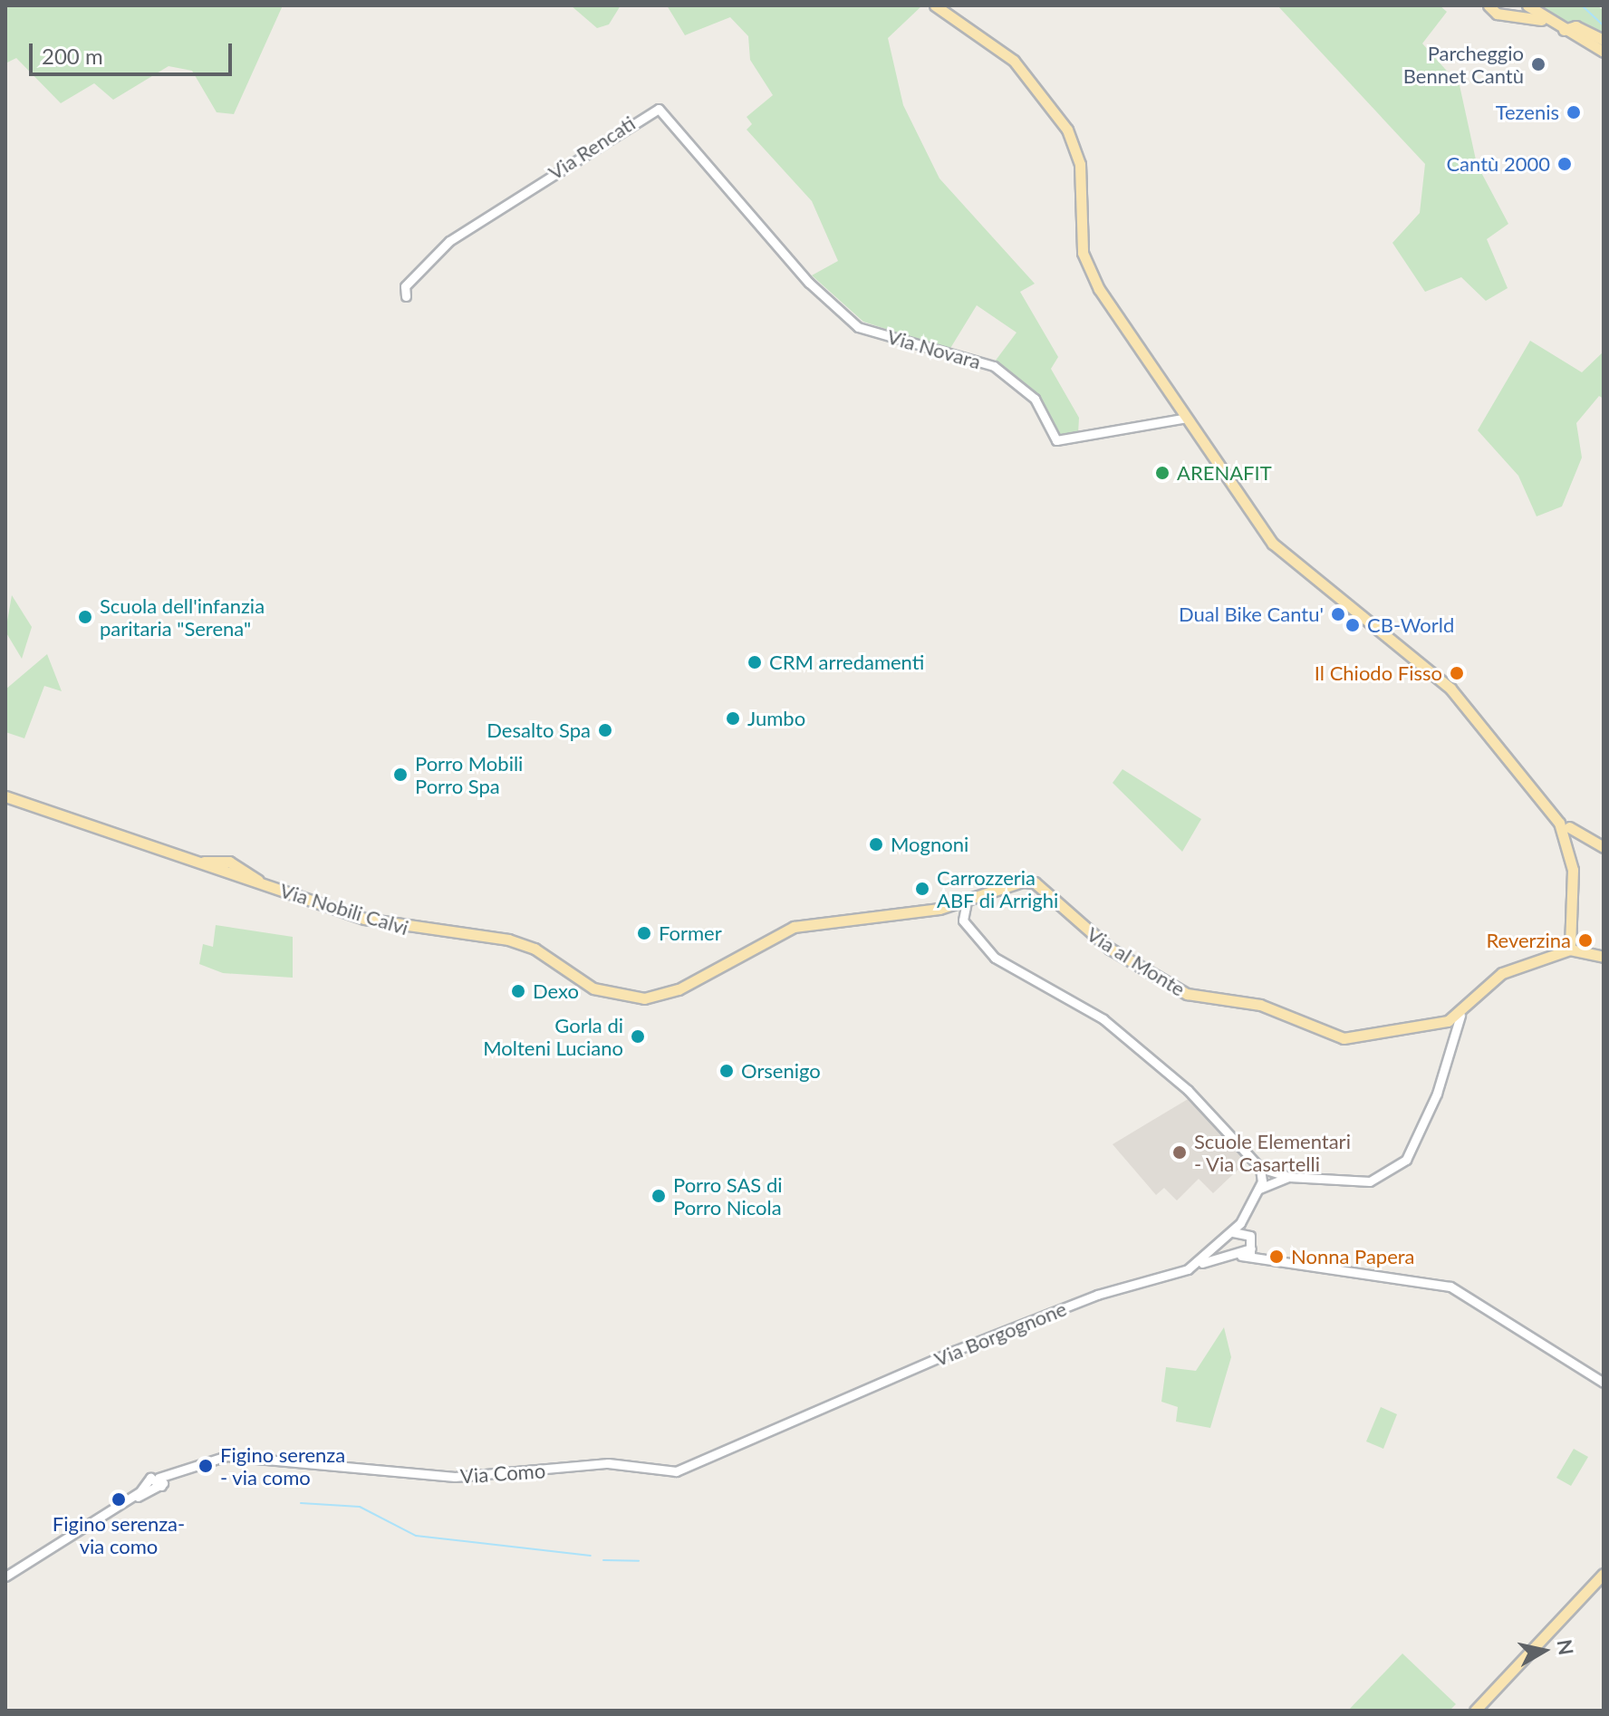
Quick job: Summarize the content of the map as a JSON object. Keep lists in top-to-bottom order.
{
  "streets": {
    "main road": ["Via Nobili Calvi", "Via al Monte"],
    "street": [
      "Via Rencati",
      "Via Novara",
      "Via Borgognone",
      "Via Como"
    ]
  },
  "crossings": [
    ["Via Rencati", "Via Novara"],
    ["Via Nobili Calvi", "Via al Monte"],
    ["Via Borgognone", "Via Como"]
  ],
  "places": [
    "Parcheggio Bennet Cantù",
    "Tezenis",
    "Cantù 2000",
    "ARENAFIT",
    "Dual Bike Cantu'",
    "Scuola dell'infanzia paritaria \"Serena\"",
    "CB-World",
    "CRM arredamenti",
    "Il Chiodo Fisso",
    "Jumbo",
    "Desalto Spa",
    "Porro Mobili Porro Spa",
    "Mognoni",
    "Carrozzeria ABF di Arrighi",
    "Former",
    "Reverzina",
    "Dexo",
    "Gorla di Molteni Luciano",
    "Orsenigo",
    "Scuole Elementari - Via Casartelli",
    "Porro SAS di Porro Nicola",
    "Nonna Papera",
    "Figino serenza - via como",
    "Figino serenza- via como"
  ],
  "scale_bar": "200 m",
  "north": "right"
}
